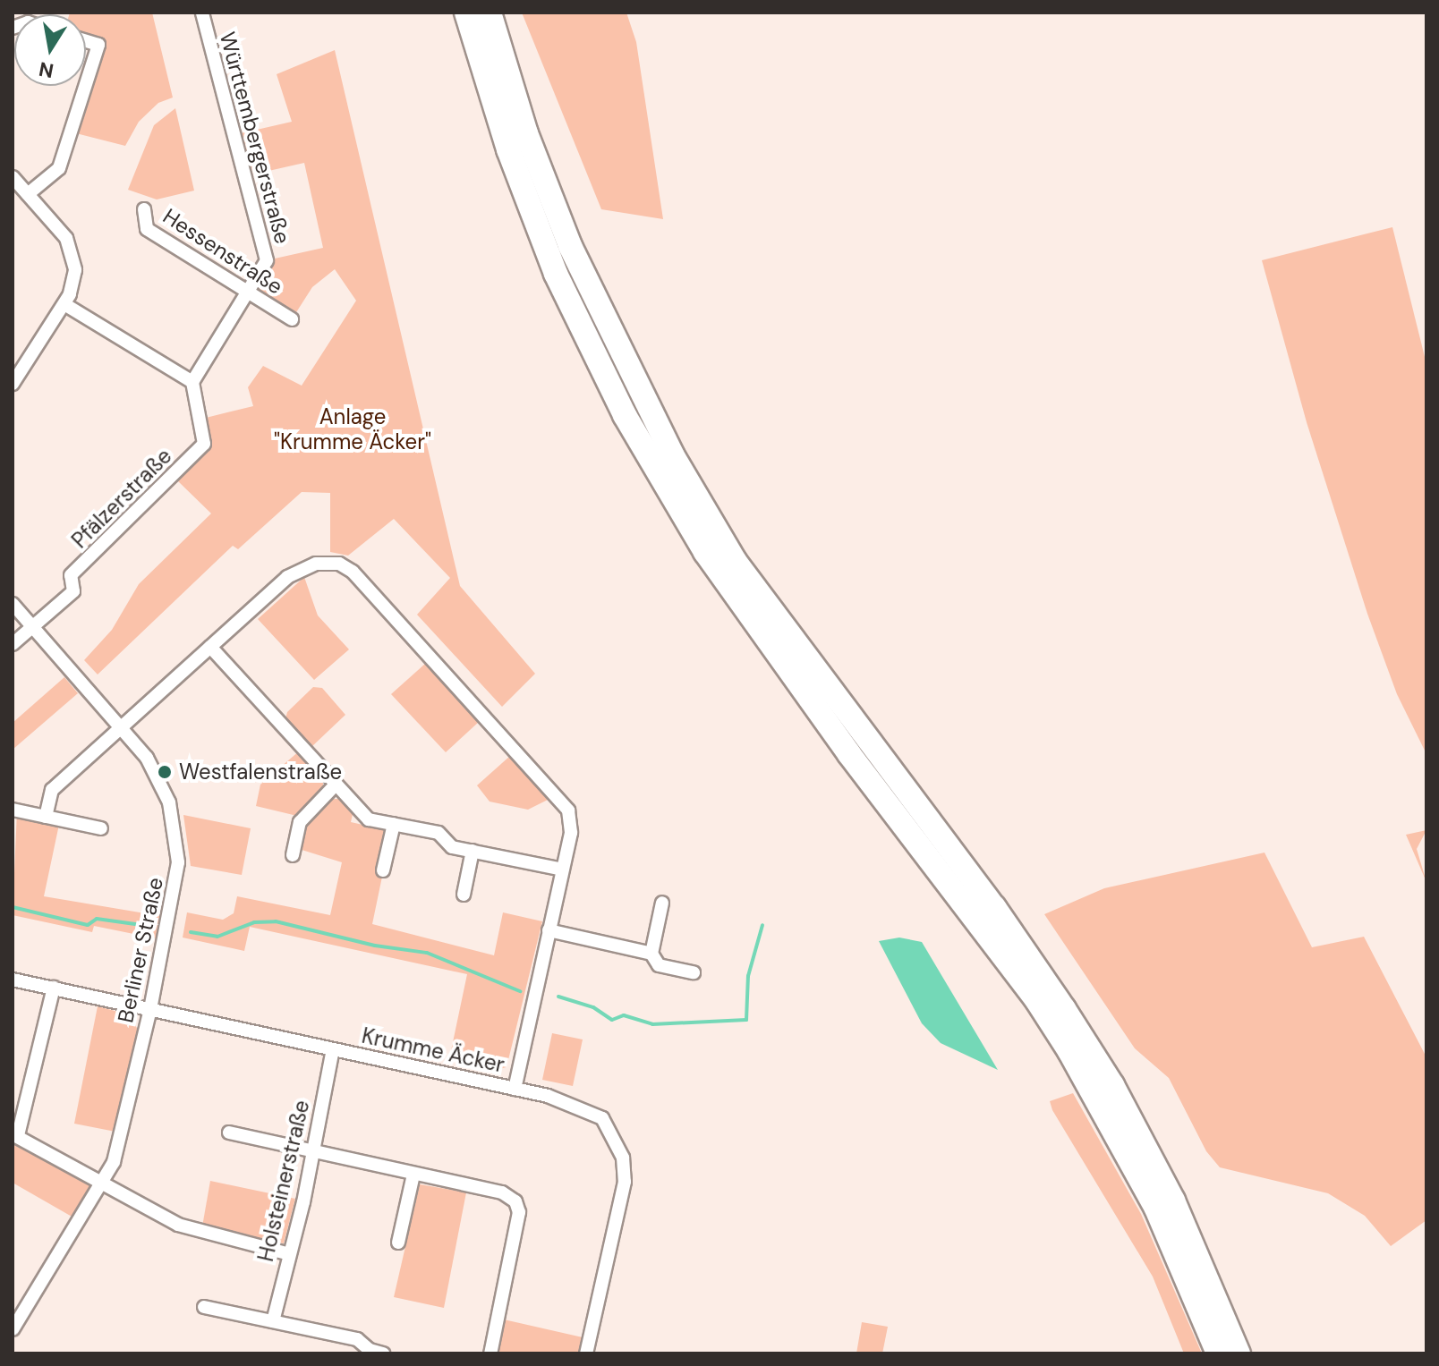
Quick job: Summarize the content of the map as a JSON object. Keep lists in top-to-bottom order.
{
  "streets": {
    "street": [
      "Württembergerstraße",
      "Hessenstraße",
      "Pfälzerstraße",
      "Berliner Straße",
      "Krumme Äcker",
      "Holsteinerstraße"
    ]
  },
  "crossings": [
    ["Württembergerstraße", "Hessenstraße"],
    ["Württembergerstraße", "Pfälzerstraße"],
    ["Pfälzerstraße", "Berliner Straße"],
    ["Berliner Straße", "Krumme Äcker"],
    ["Krumme Äcker", "Holsteinerstraße"]
  ],
  "parks": ["Anlage \"Krumme Äcker\""],
  "places": ["Westfalenstraße"],
  "north": "bottom"
}
